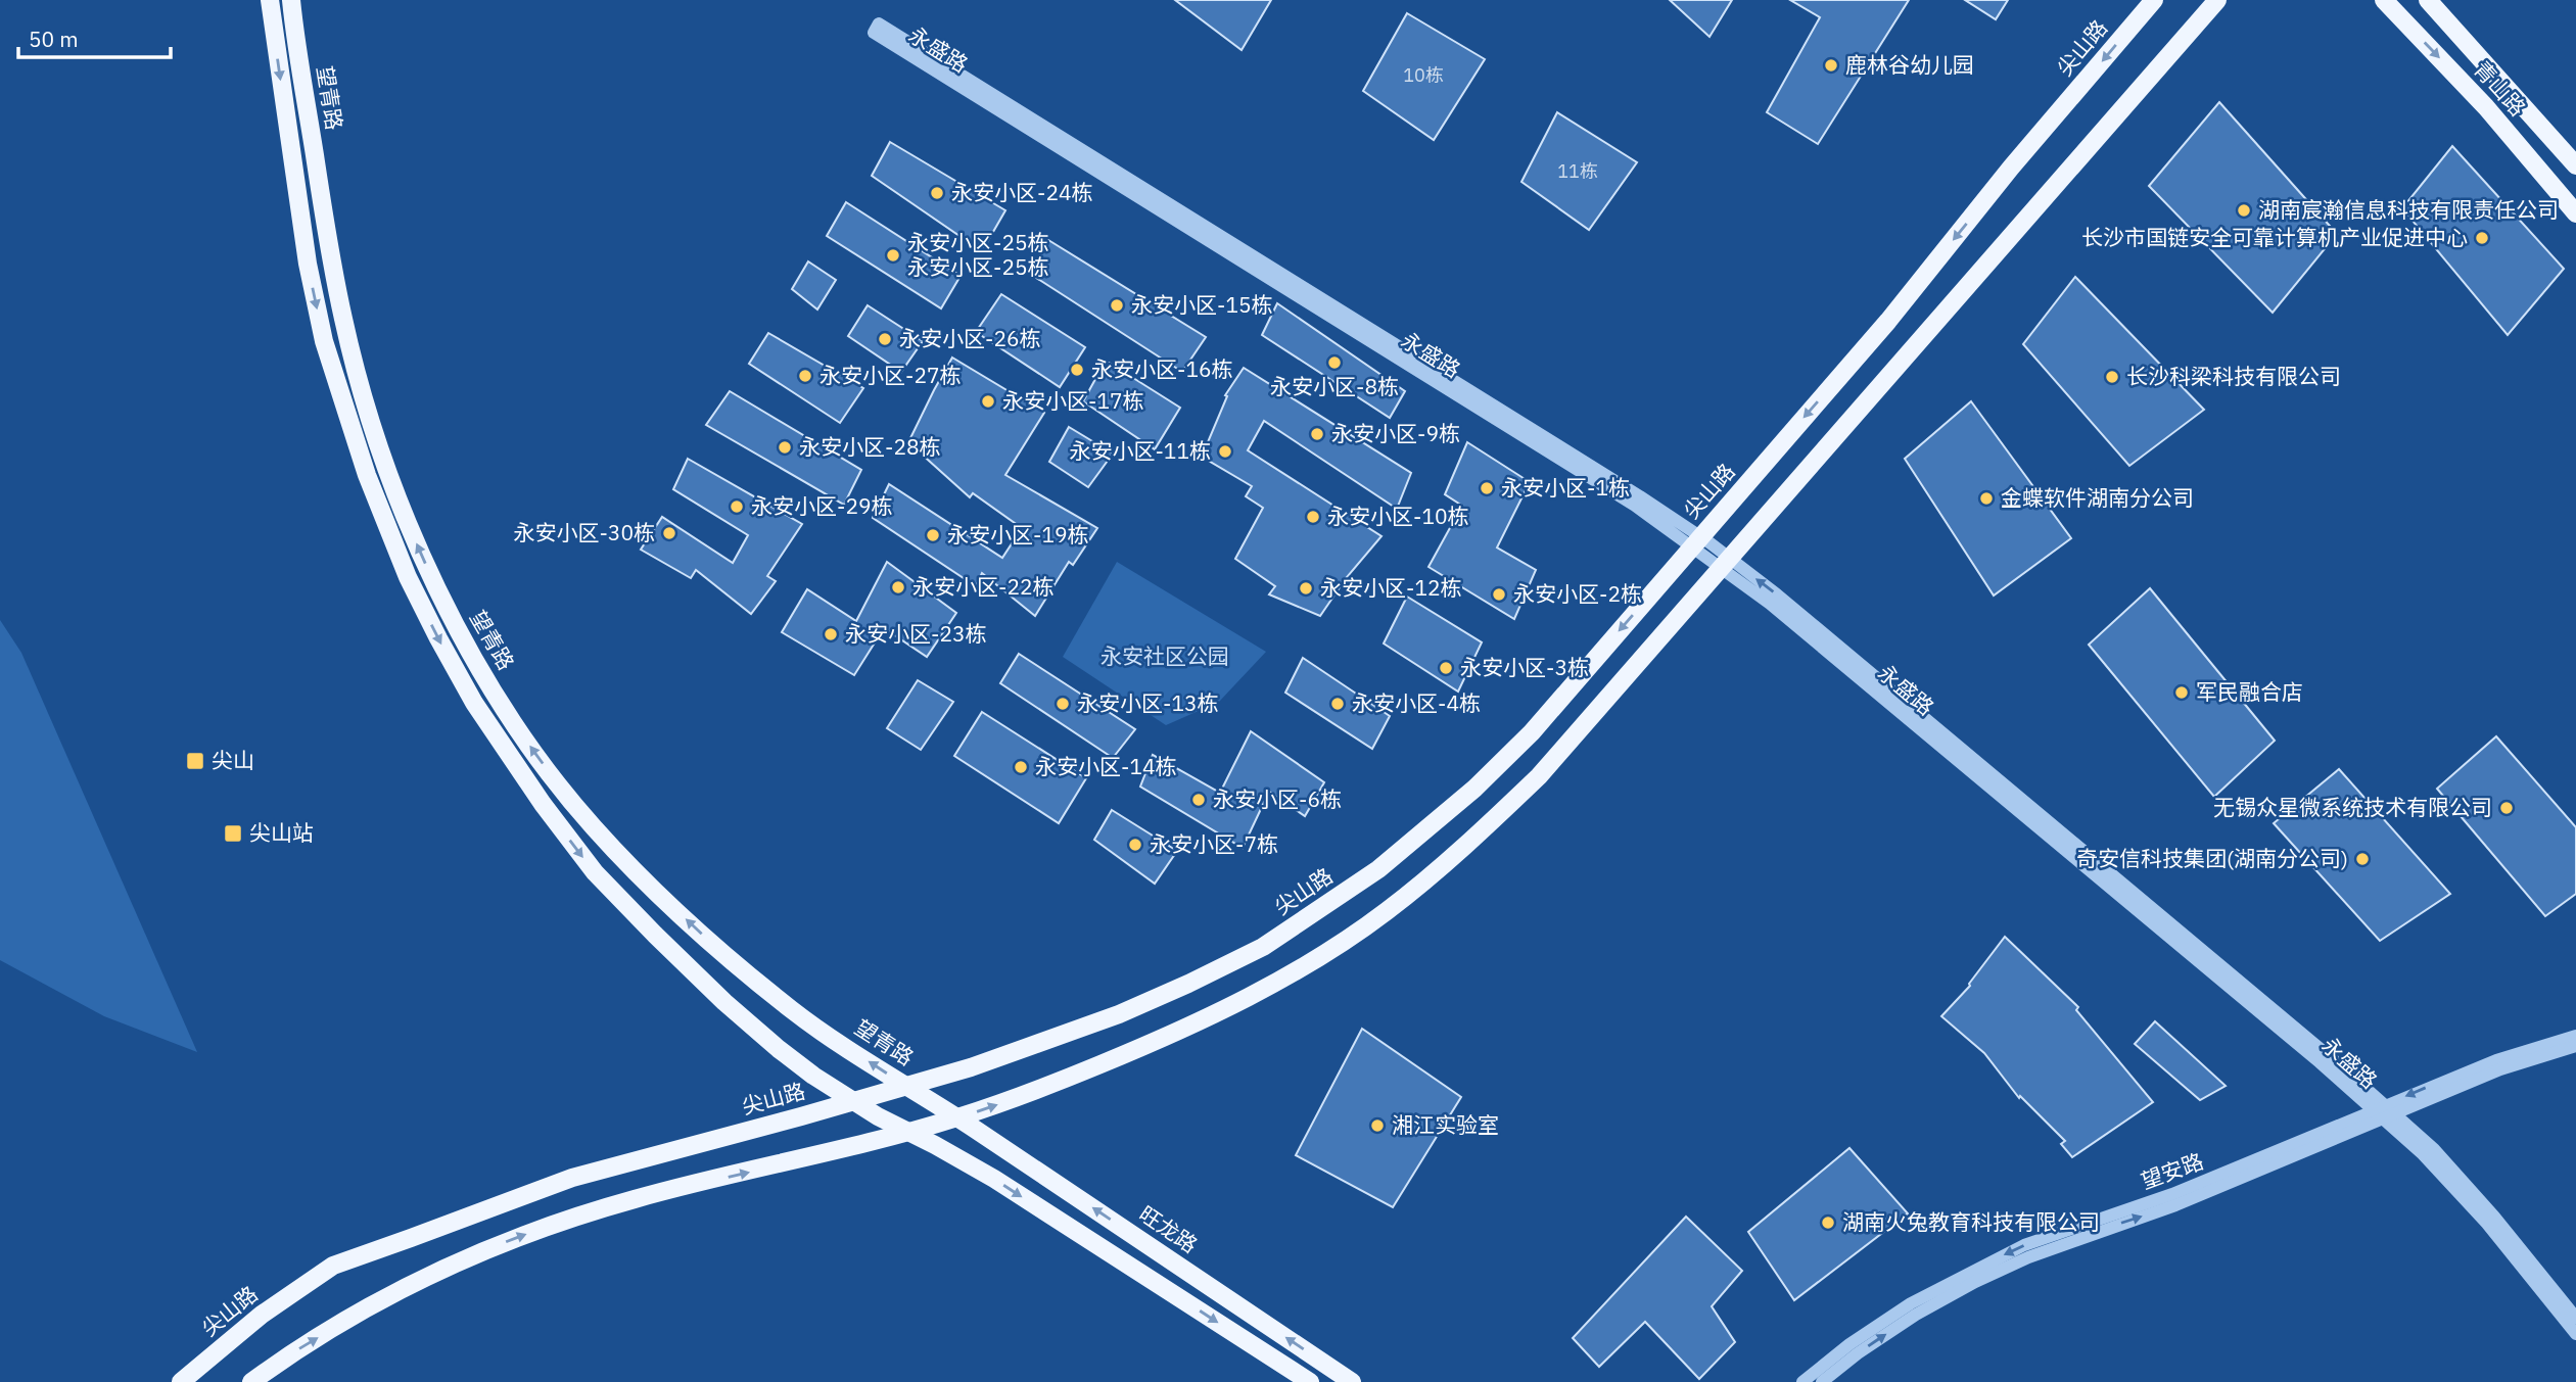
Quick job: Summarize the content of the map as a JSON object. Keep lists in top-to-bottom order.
{
  "streets": {
    "main road": [
      "尖山路",
      "青山路",
      "望青路",
      "旺龙路"
    ],
    "street": ["永盛路", "望安路"]
  },
  "crossings": [
    ["尖山路", "永盛路"],
    ["尖山路", "望青路"],
    ["永盛路", "望安路"],
    ["望青路", "旺龙路"]
  ],
  "parks": ["永安社区公园"],
  "places": {
    "other": [
      "鹿林谷幼儿园",
      "永安小区-24栋",
      "湖南宸瀚信息科技有限责任公司",
      "长沙市国链安全可靠计算机产业促进中心",
      "永安小区-25栋 永安小区-25栋",
      "永安小区-15栋",
      "永安小区-26栋",
      "永安小区-8栋",
      "永安小区-16栋",
      "永安小区-27栋",
      "长沙科梁科技有限公司",
      "永安小区-17栋",
      "永安小区-9栋",
      "永安小区-28栋",
      "永安小区-11栋",
      "永安小区-1栋",
      "金蝶软件湖南分公司",
      "永安小区-29栋",
      "永安小区-10栋",
      "永安小区-30栋",
      "永安小区-19栋",
      "永安小区-22栋",
      "永安小区-12栋",
      "永安小区-2栋",
      "永安小区-23栋",
      "永安小区-3栋",
      "军民融合店",
      "永安小区-13栋",
      "永安小区-4栋",
      "永安小区-14栋",
      "永安小区-6栋",
      "无锡众星微系统技术有限公司",
      "永安小区-7栋",
      "奇安信科技集团(湖南分公司)",
      "湘江实验室",
      "湖南火兔教育科技有限公司"
    ],
    "transit": ["尖山", "尖山站"]
  },
  "house_numbers": ["10栋", "11栋"],
  "scale_bar": "50 m"
}
